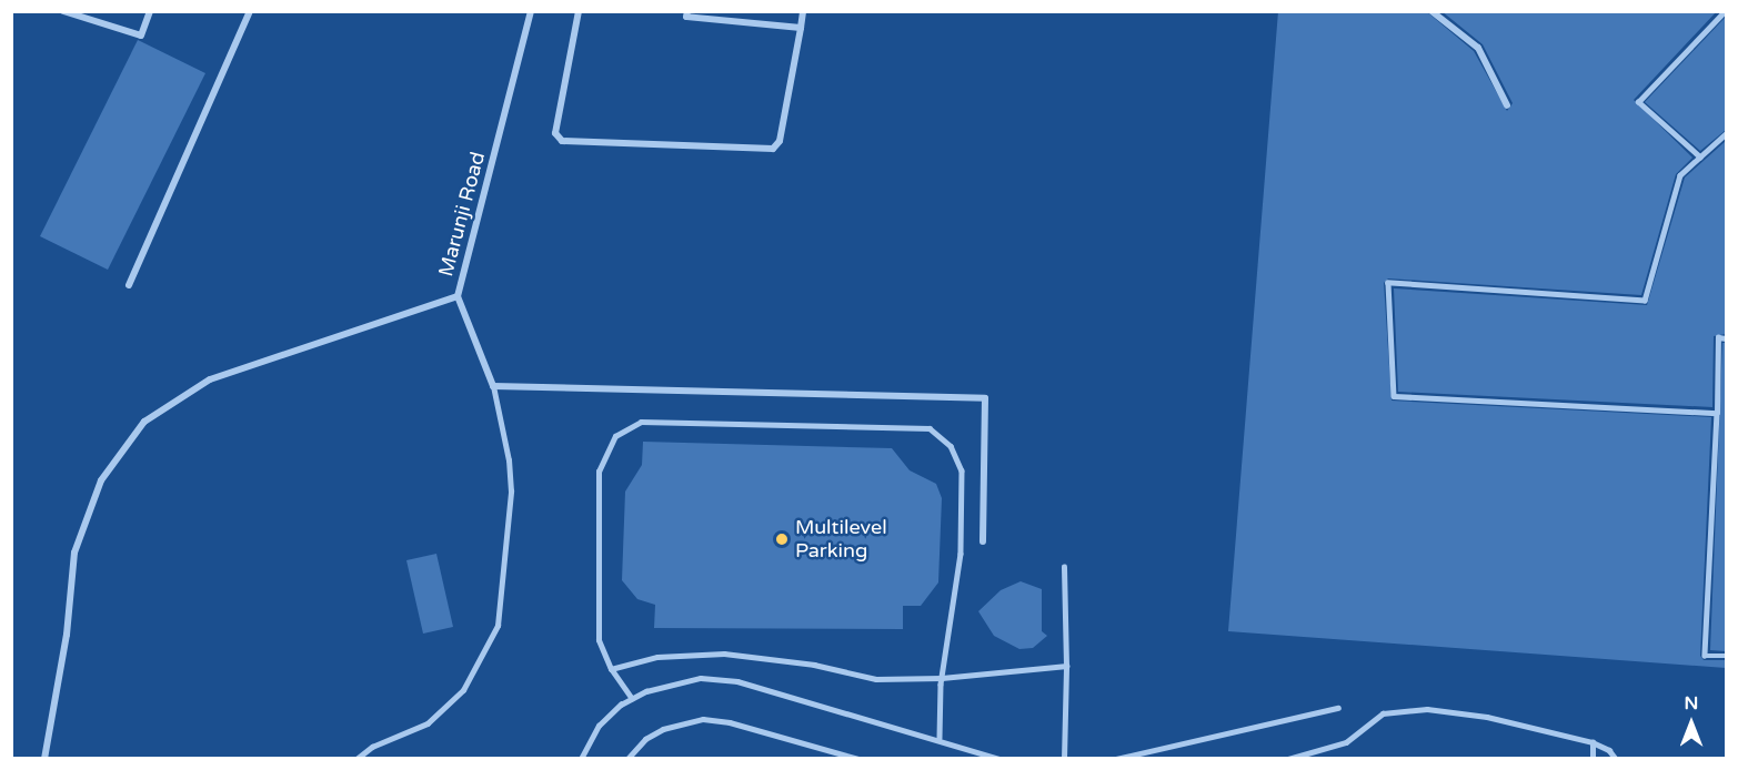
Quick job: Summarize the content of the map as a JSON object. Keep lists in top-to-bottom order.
{
  "streets": {
    "street": ["Marunji Road"]
  },
  "places": ["Multilevel Parking"],
  "north": "top"
}
